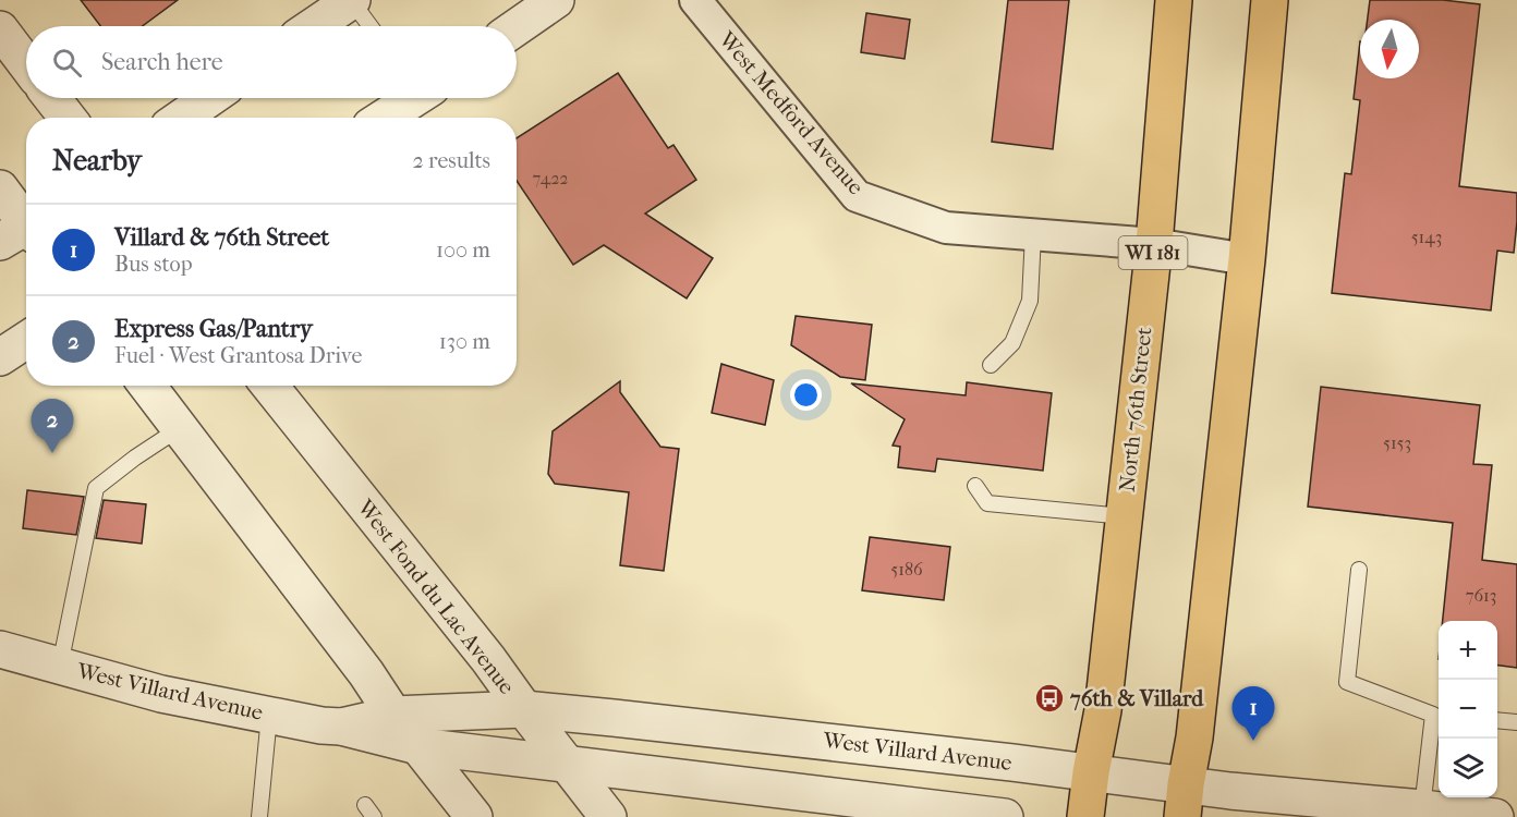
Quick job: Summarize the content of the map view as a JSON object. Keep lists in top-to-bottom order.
{
  "streets": {
    "main road": ["WI 181", "North 76th Street"],
    "street": ["West Medford Avenue", "West Fond du Lac Avenue", "West Villard Avenue"]
  },
  "crossings": [
    ["West Medford Avenue", "North 76th Street"],
    ["North 76th Street", "West Villard Avenue"],
    ["West Fond du Lac Avenue", "West Villard Avenue"]
  ],
  "places": {
    "bus stop": ["76th & Villard"]
  },
  "house_numbers": [
    "7422",
    "5143",
    "5153",
    "5186",
    "7613"
  ],
  "north": "bottom",
  "page": {
    "search": "Search here",
    "heading": ["Nearby", "2 results"],
    "list": [
      {
        "mark": "1",
        "name": "Villard & 76th Street",
        "note": "Bus stop",
        "value": "100 m"
      },
      {
        "mark": "2",
        "name": "Express Gas/Pantry",
        "note": "Fuel · West Grantosa Drive",
        "value": "130 m"
      }
    ],
    "pins": ["2", "1"],
    "map_buttons": ["+", "−"]
  }
}
